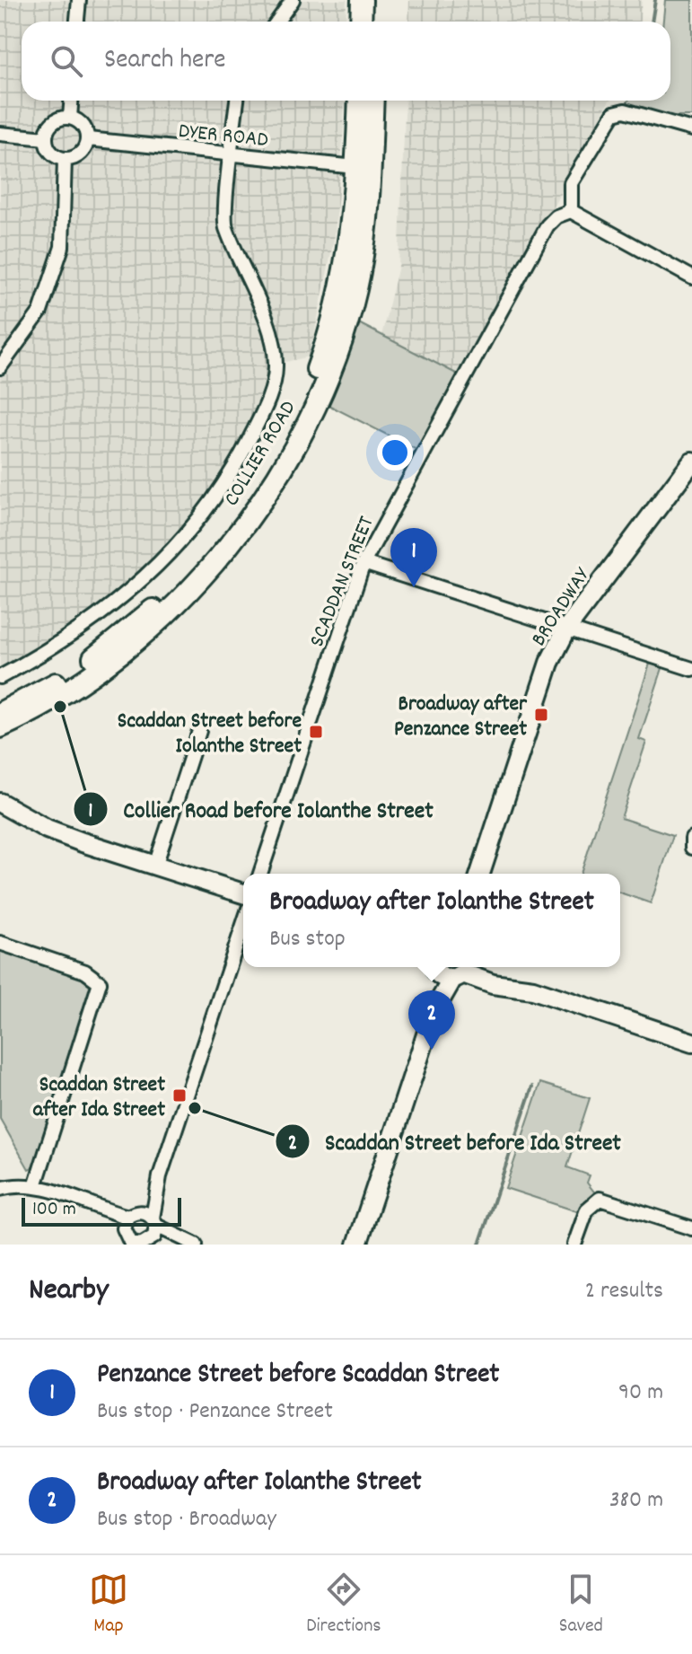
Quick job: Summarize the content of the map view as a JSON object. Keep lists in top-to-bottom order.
{
  "streets": {
    "main road": ["COLLIER ROAD"],
    "street": ["DYER ROAD", "SCADDAN STREET", "BROADWAY"]
  },
  "crossings": [
    ["DYER ROAD", "COLLIER ROAD"]
  ],
  "places": {
    "other": ["Collier Road before Iolanthe Street", "Scaddan Street before Ida Street"],
    "transit": ["Broadway after Penzance Street", "Scaddan Street before Iolanthe Street", "Scaddan Street after Ida Street"]
  },
  "scale_bar": "100 m",
  "page": {
    "search": "Search here",
    "pins": ["1", "2"],
    "popup": ["Broadway after Iolanthe Street", "Bus stop"],
    "scale": "100 m",
    "heading": ["Nearby", "2 results"],
    "list": [
      {
        "mark": "1",
        "name": "Penzance Street before Scaddan Street",
        "note": "Bus stop · Penzance Street",
        "value": "90 m"
      },
      {
        "mark": "2",
        "name": "Broadway after Iolanthe Street",
        "note": "Bus stop · Broadway",
        "value": "380 m"
      }
    ],
    "nav": ["Map", "Directions", "Saved"]
  }
}
